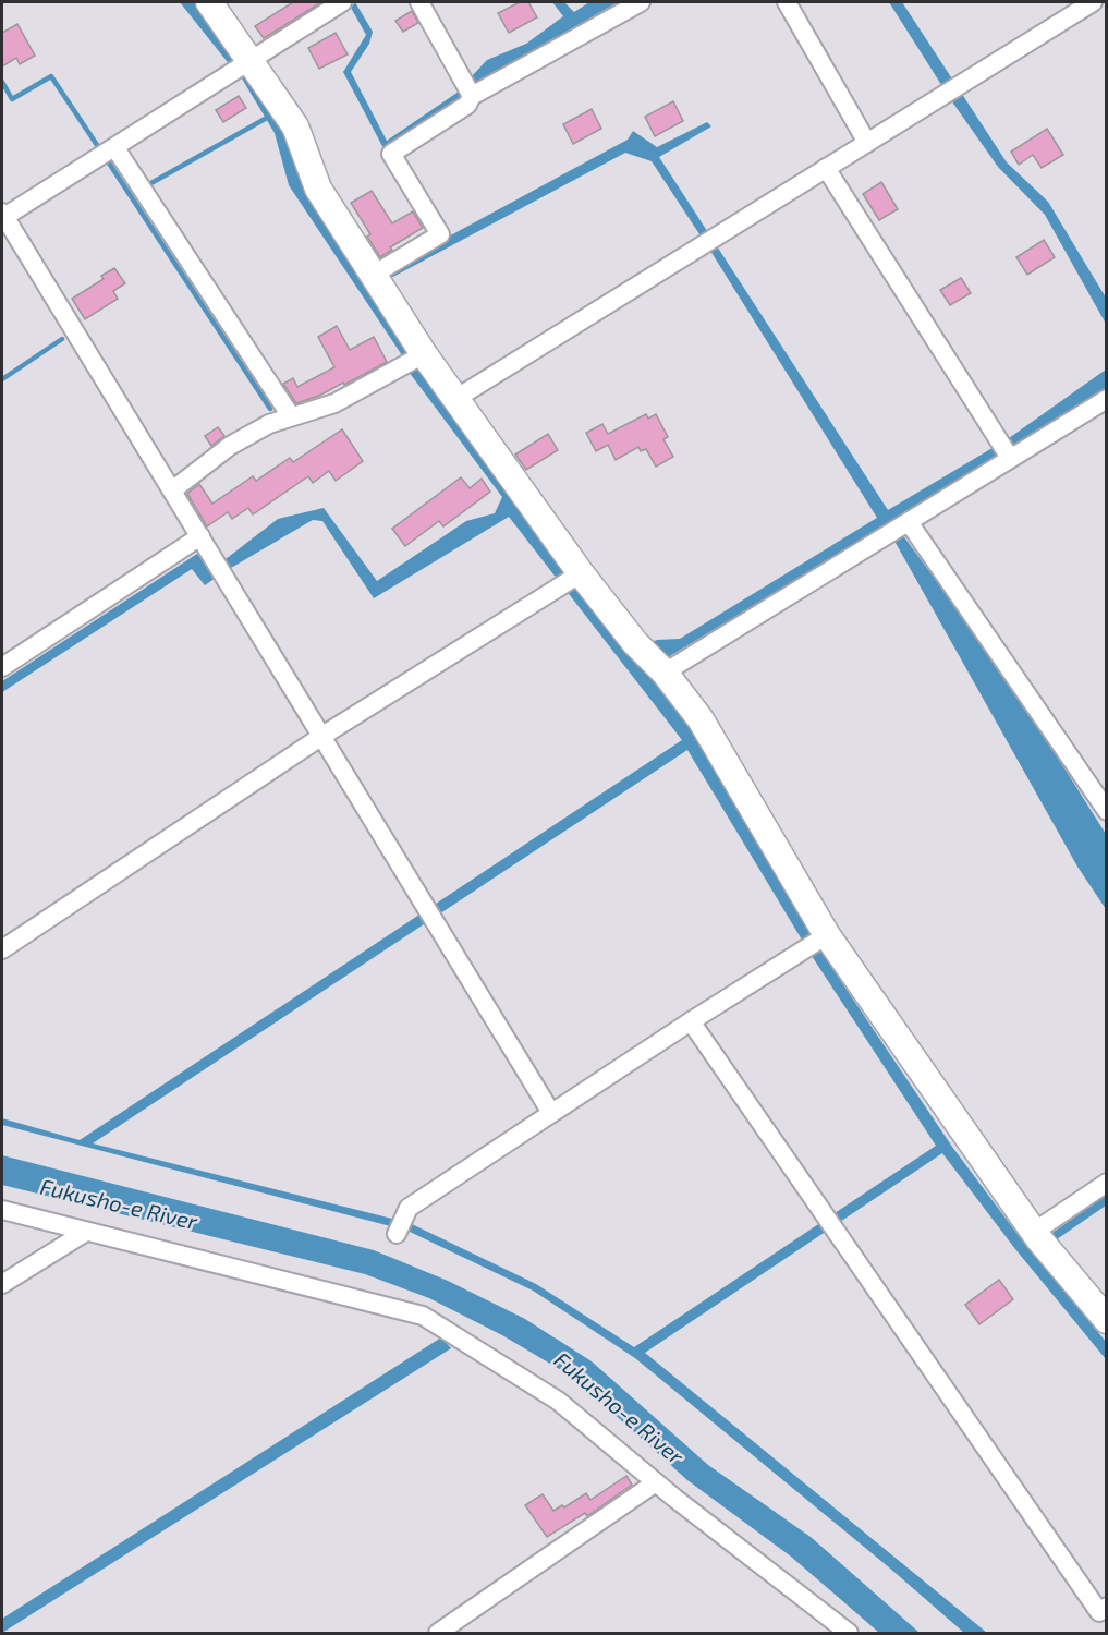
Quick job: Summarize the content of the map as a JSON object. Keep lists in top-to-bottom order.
{
  "water": ["Fukusho-e River"]
}
